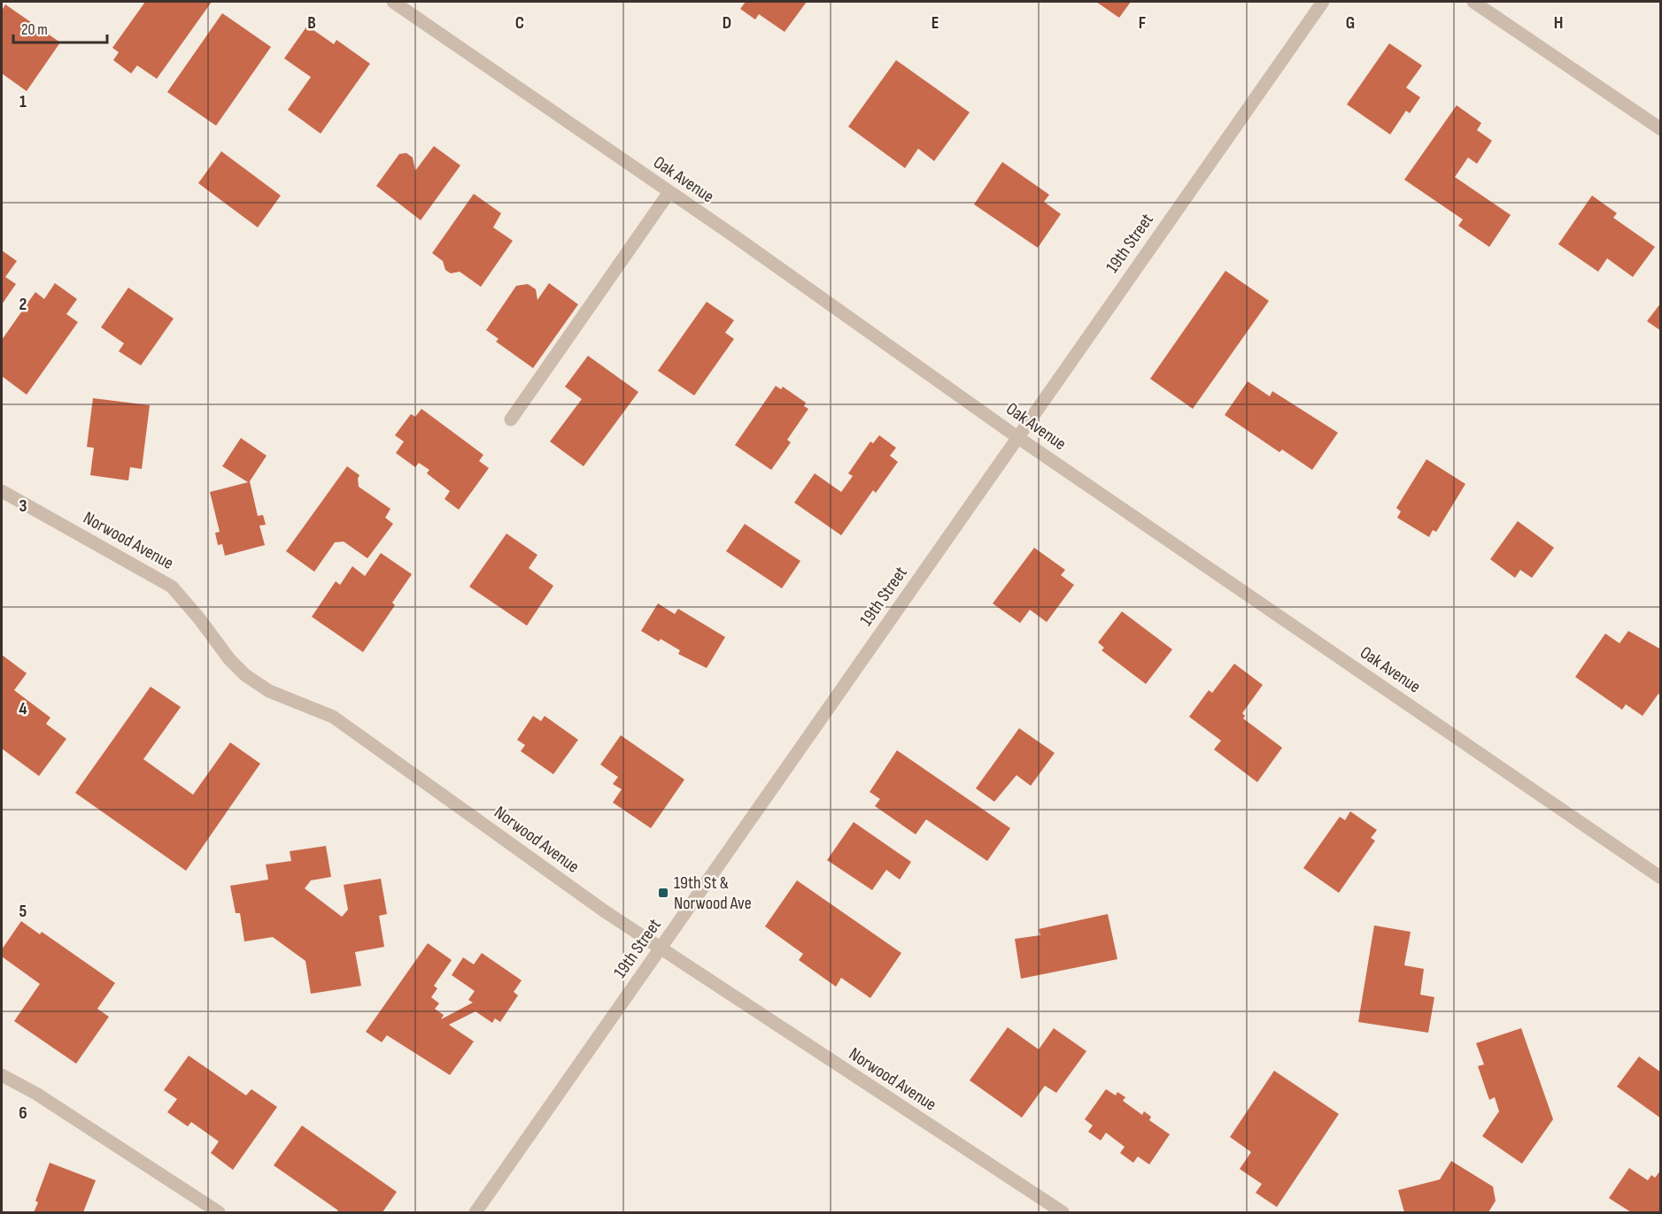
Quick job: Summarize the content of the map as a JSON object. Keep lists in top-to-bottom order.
{
  "streets": {
    "street": ["Oak Avenue", "19th Street", "Norwood Avenue"]
  },
  "crossings": [
    ["Oak Avenue", "19th Street"],
    ["19th Street", "Norwood Avenue"]
  ],
  "places": {
    "transit": ["19th St & Norwood Ave"]
  },
  "scale_bar": "20 m",
  "grid": {
    "columns": [
      "B",
      "C",
      "D",
      "E",
      "F",
      "G",
      "H"
    ],
    "rows": [
      "1",
      "2",
      "3",
      "4",
      "5",
      "6"
    ]
  }
}
